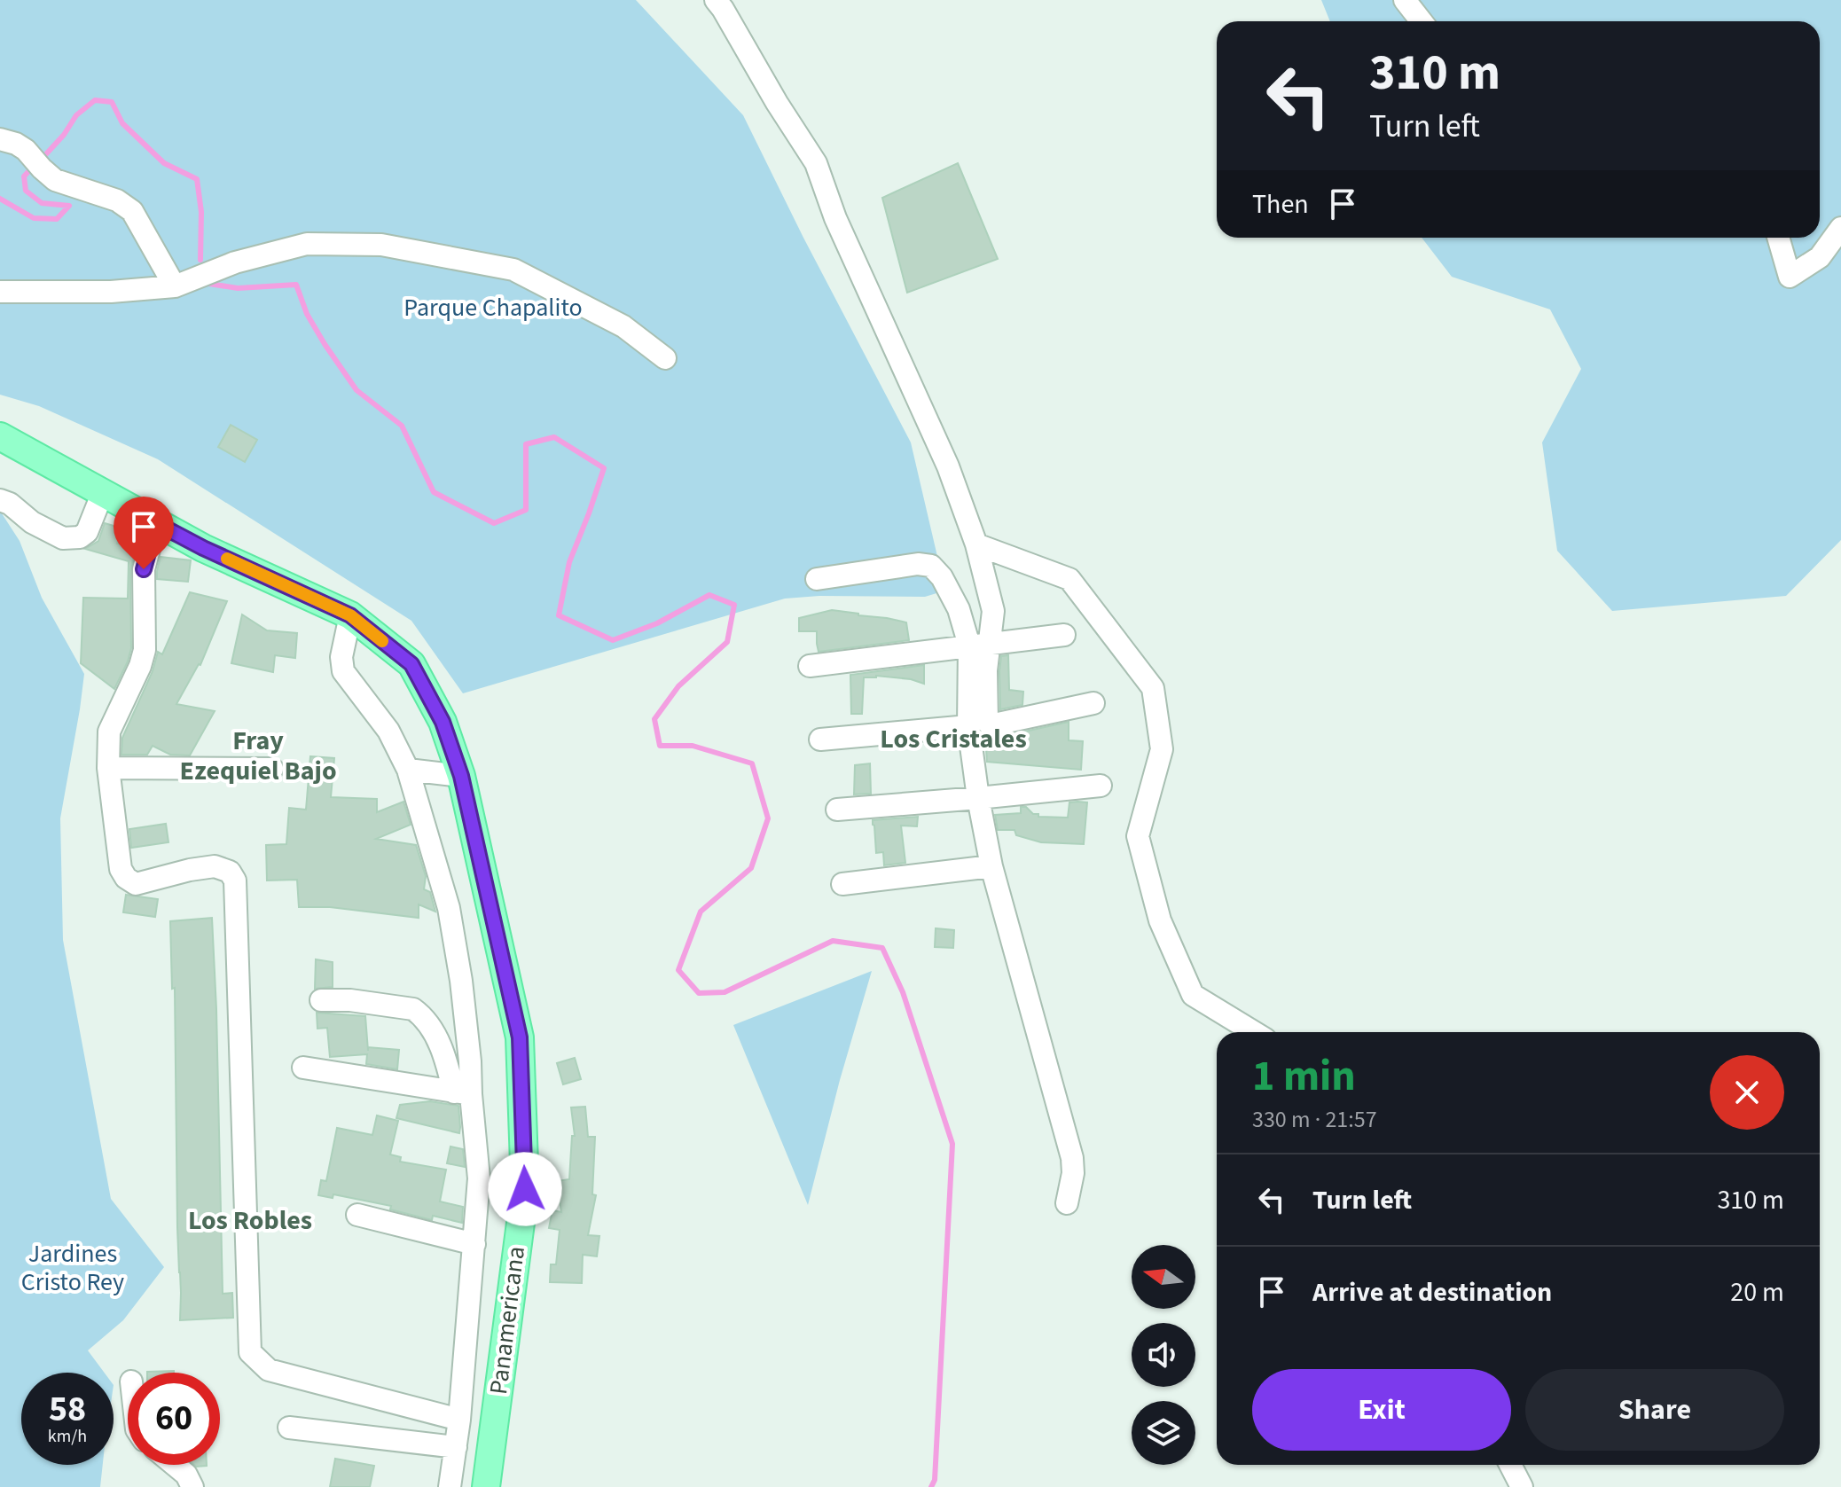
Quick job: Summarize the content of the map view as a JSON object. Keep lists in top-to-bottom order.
{
  "streets": {
    "main road": ["Panamericana"]
  },
  "districts": ["Los Cristales", "Fray Ezequiel Bajo", "Los Robles"],
  "parks": ["Parque Chapalito", "Jardines Cristo Rey"],
  "north": "left",
  "page": {
    "turn": ["310 m", "Turn left"],
    "then": "Then",
    "heading": ["1 min", "330 m · 21:57"],
    "list": [
      {
        "name": "Turn left",
        "value": "310 m"
      },
      {
        "name": "Arrive at destination",
        "value": "20 m"
      }
    ],
    "buttons": ["Exit", "Share"],
    "speed": "58 km/h",
    "limit": "60"
  }
}
